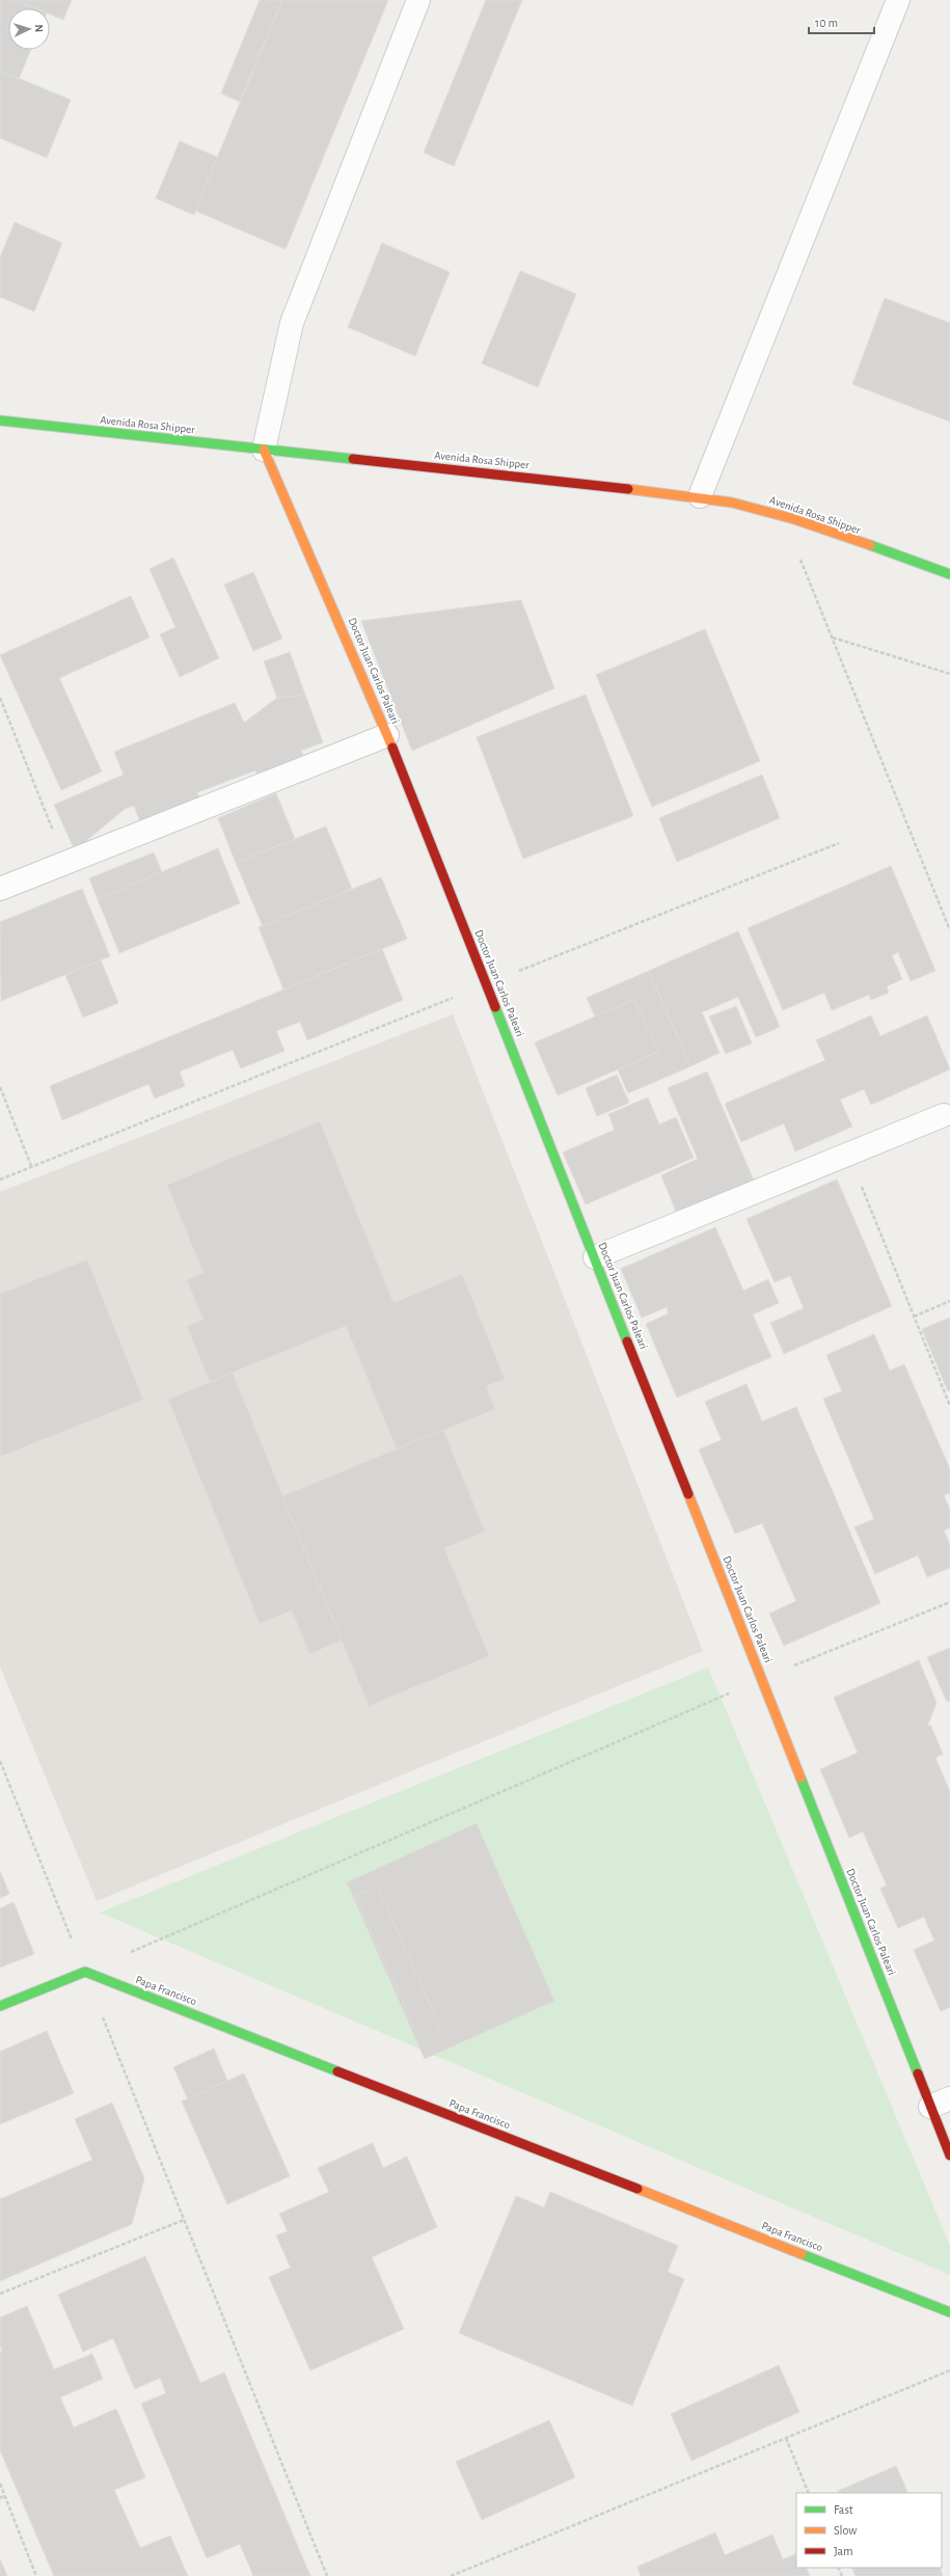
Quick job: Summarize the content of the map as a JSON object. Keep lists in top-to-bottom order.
{
  "streets": {
    "street": ["Avenida Rosa Shipper", "Doctor Juan Carlos Paleari", "Papa Francisco"]
  },
  "crossings": [
    ["Avenida Rosa Shipper", "Doctor Juan Carlos Paleari"]
  ],
  "legend": ["Fast", "Slow", "Jam"],
  "scale_bar": "10 m",
  "north": "right"
}
